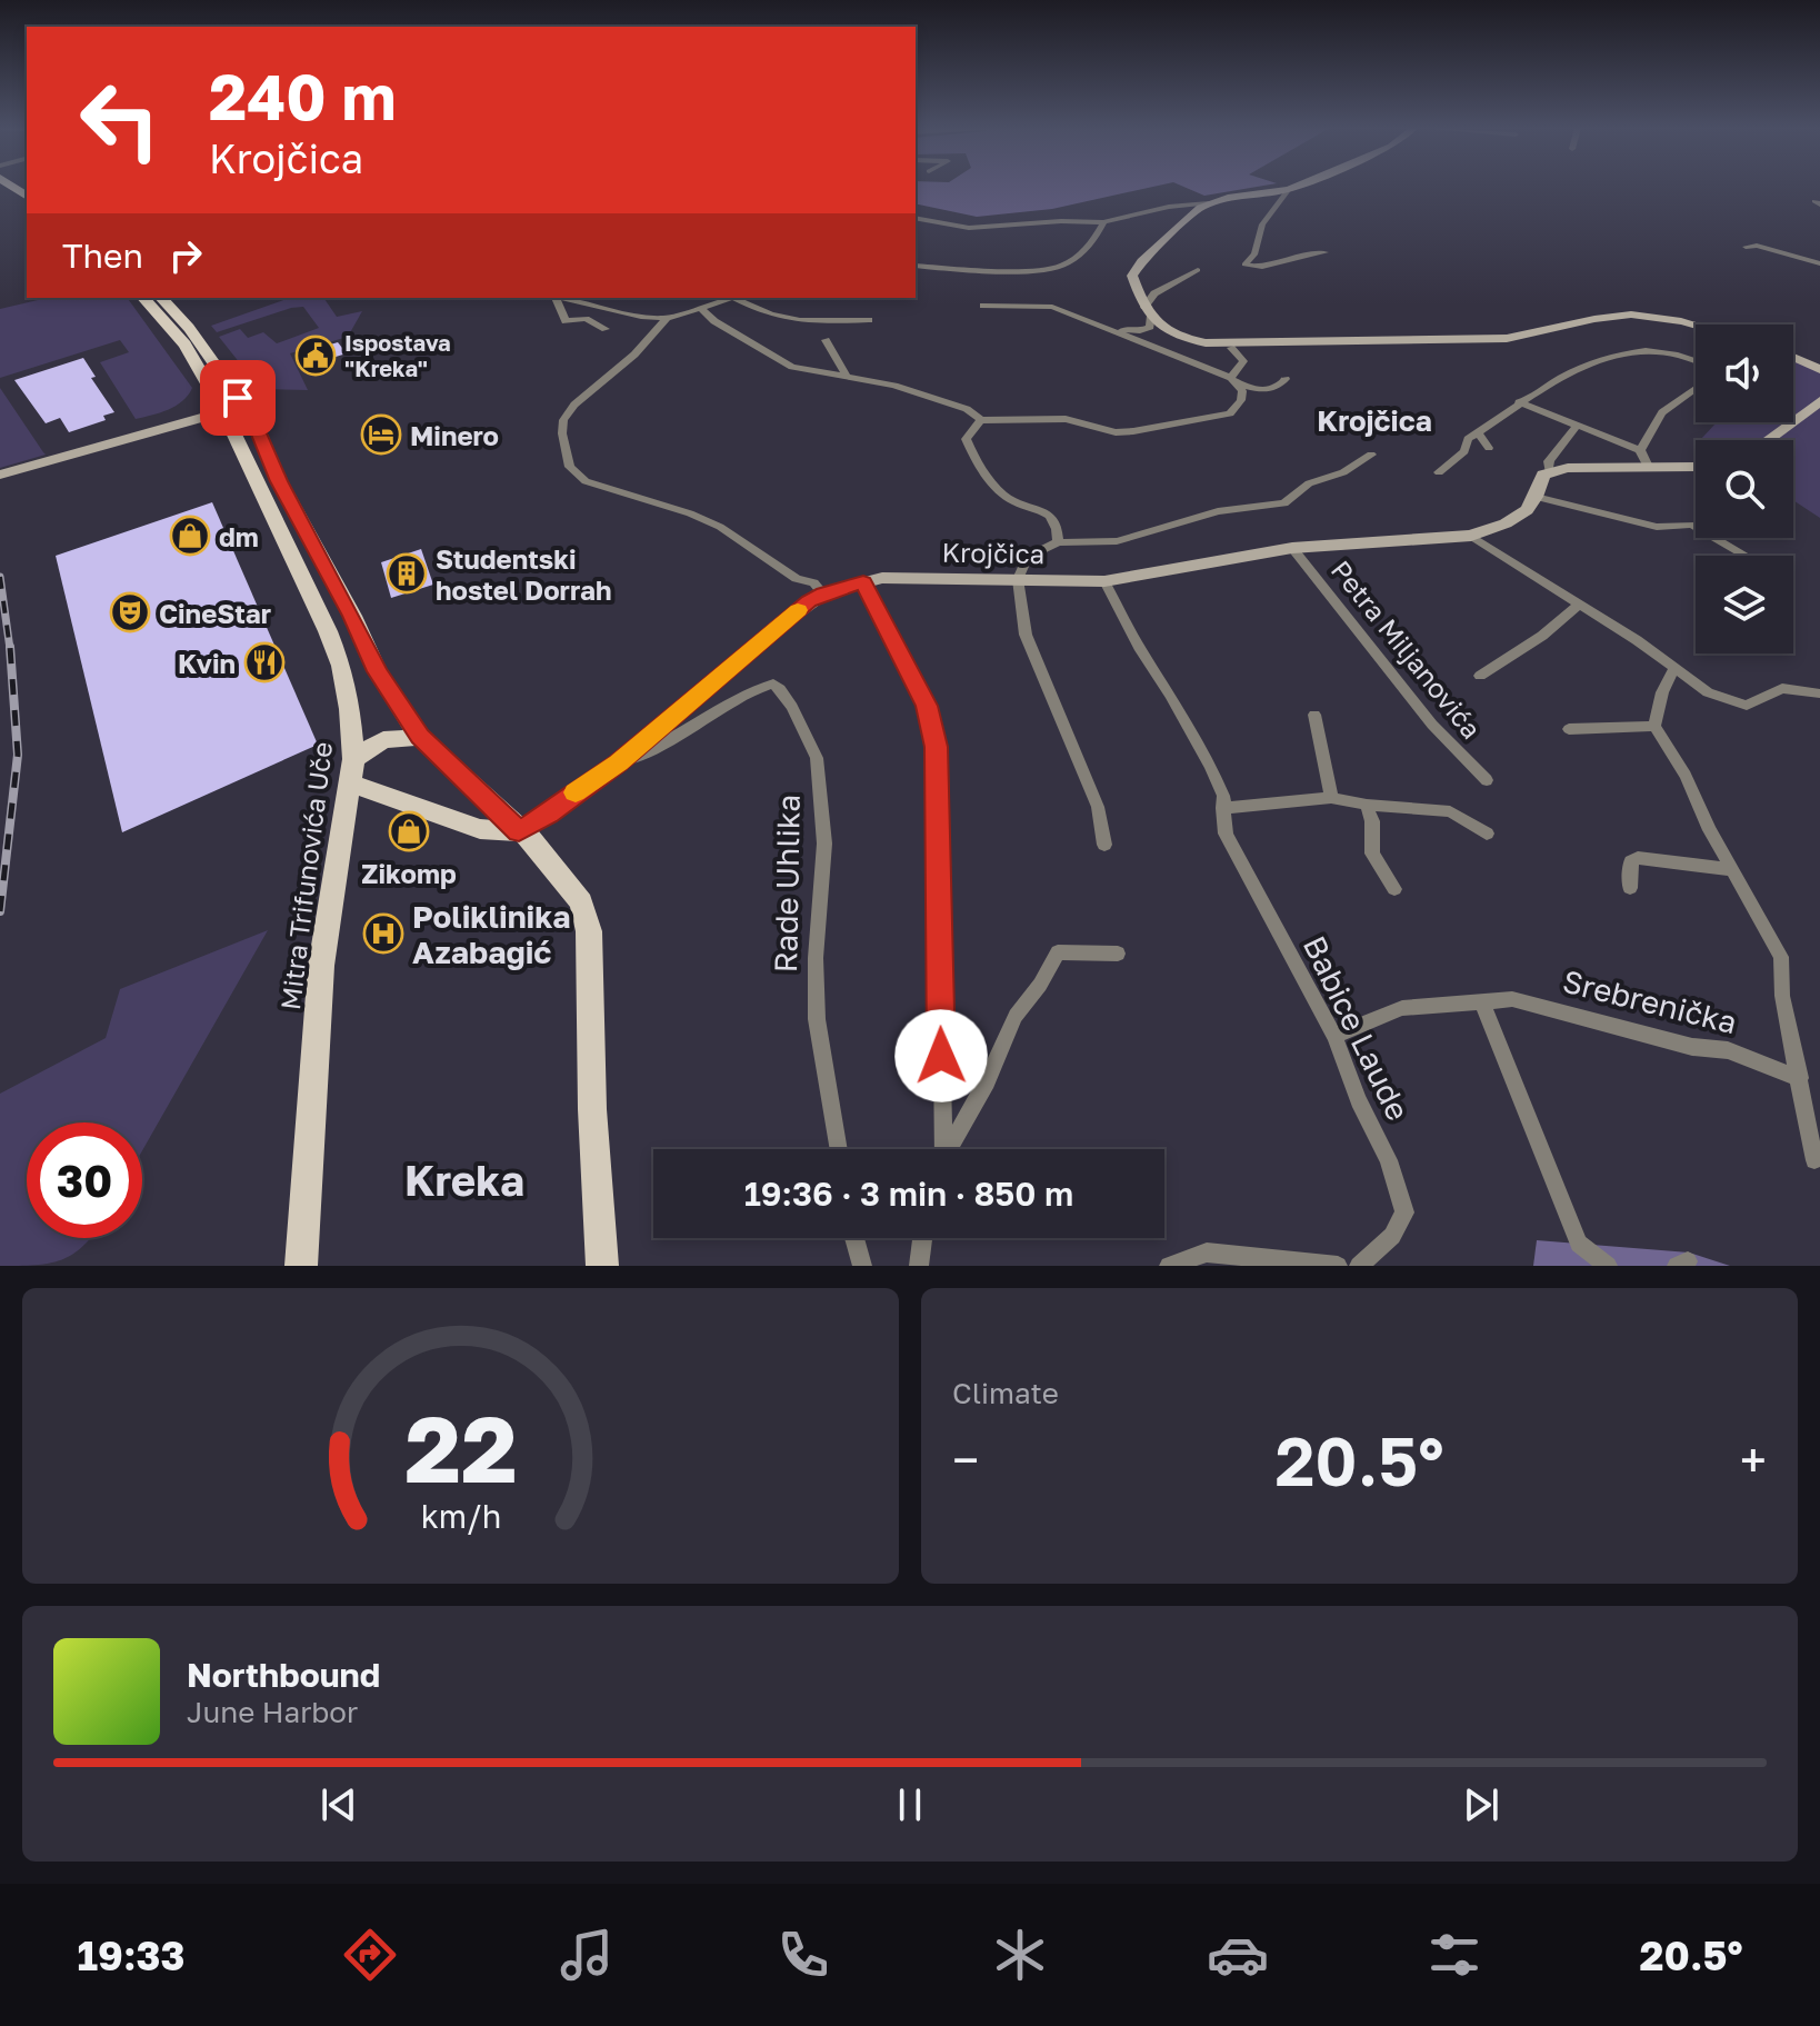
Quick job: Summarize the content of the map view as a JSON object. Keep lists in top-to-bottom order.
{
  "streets": {
    "main road": ["Krojčica", "Mitra Trifunovića Uče"],
    "street": [
      "Petra Miljanovića",
      "Rade Uhlika",
      "Srebrenička",
      "Babice Laude"
    ]
  },
  "crossings": [
    ["Krojčica", "Petra Miljanovića"],
    ["Krojčica", "Rade Uhlika"],
    ["Krojčica", "Babice Laude"],
    ["Srebrenička", "Babice Laude"]
  ],
  "districts": ["Krojčica", "Kreka"],
  "places": {
    "public building": ["Ispostava \"Kreka\""],
    "hotel": ["Minero"],
    "shop": ["dm", "Zikomp"],
    "building": ["Studentski hostel Dorrah"],
    "theatre": ["CineStar"],
    "restaurant": ["Kvin"],
    "hospital": ["Poliklinika Azabagić"]
  },
  "page": {
    "turn": ["240 m", "Krojčica"],
    "then": "Then",
    "limit": "30",
    "trip": "19:36 · 3 min · 850 m",
    "tile": "Climate",
    "heat": ["−", "20.5°", "+"],
    "song": ["Northbound", "June Harbor"],
    "tabs": ["19:33", "20.5°"],
    "gauge": ["22", "km/h"]
  }
}
